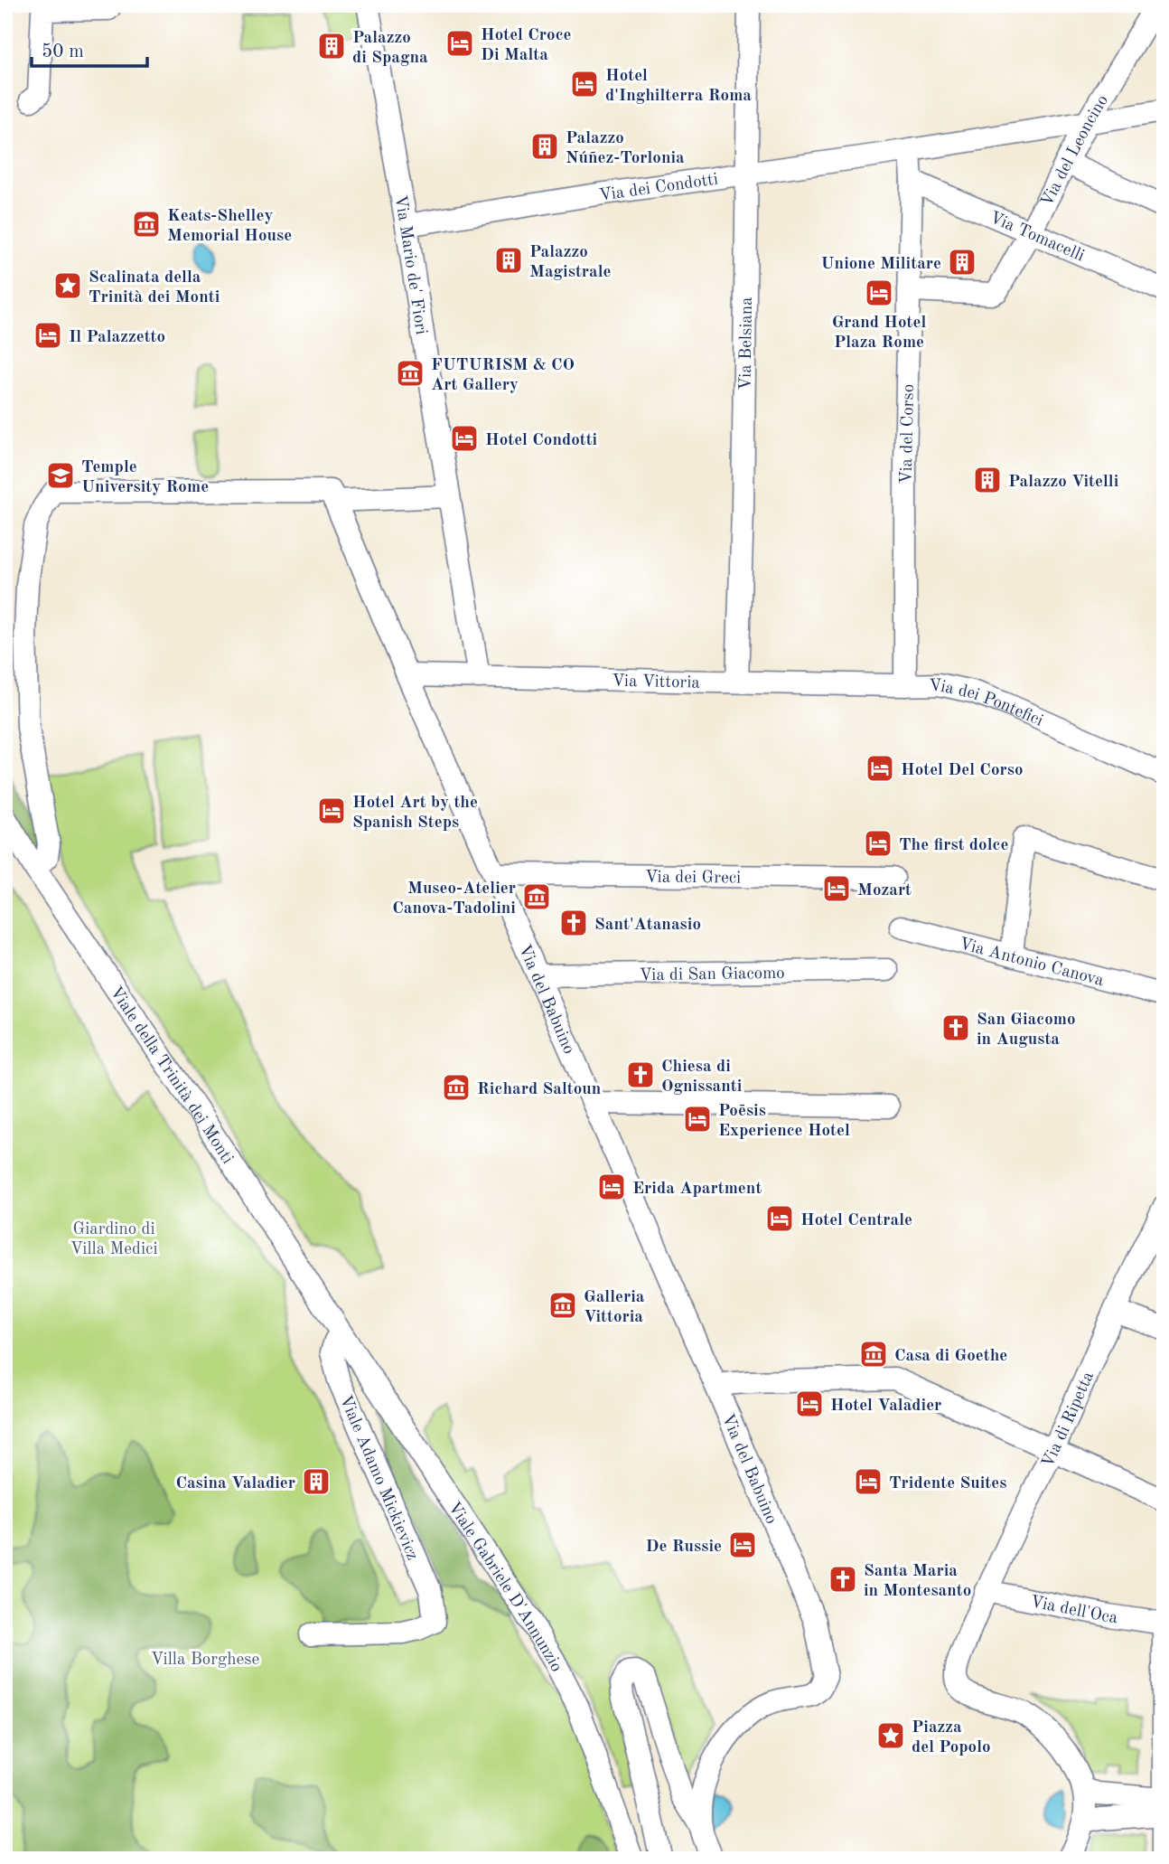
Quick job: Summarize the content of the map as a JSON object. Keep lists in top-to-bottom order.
{
  "streets": {
    "street": [
      "Via del Leoncino",
      "Via dei Condotti",
      "Via Tomacelli",
      "Via Mario de' Fiori",
      "Via Belsiana",
      "Via del Corso",
      "Via Vittoria",
      "Via dei Pontefici",
      "Via dei Greci",
      "Via Antonio Canova",
      "Via di San Giacomo",
      "Via del Babuino",
      "Viale della Trinità dei Monti",
      "Via di Ripetta",
      "Viale Adamo Mickievicz",
      "Viale Gabriele D'Annunzio",
      "Via dell'Oca"
    ]
  },
  "crossings": [
    ["Via del Leoncino", "Via dei Condotti"],
    ["Via del Leoncino", "Via Tomacelli"],
    ["Via del Leoncino", "Via del Corso"],
    ["Via dei Condotti", "Via Mario de' Fiori"],
    ["Via dei Condotti", "Via Belsiana"],
    ["Via dei Condotti", "Via del Corso"],
    ["Via Tomacelli", "Via del Corso"],
    ["Via Mario de' Fiori", "Via Vittoria"],
    ["Via Belsiana", "Via Vittoria"],
    ["Via del Corso", "Via Vittoria"],
    ["Via del Corso", "Via dei Pontefici"],
    ["Via Vittoria", "Via dei Pontefici"],
    ["Via Vittoria", "Via del Babuino"],
    ["Via dei Greci", "Via del Babuino"],
    ["Via di San Giacomo", "Via del Babuino"],
    ["Viale della Trinità dei Monti", "Viale Adamo Mickievicz"],
    ["Viale della Trinità dei Monti", "Viale Gabriele D'Annunzio"],
    ["Via di Ripetta", "Via dell'Oca"],
    ["Viale Adamo Mickievicz", "Viale Gabriele D'Annunzio"]
  ],
  "parks": ["Giardino di Villa Medici", "Villa Borghese"],
  "places": {
    "hotel": [
      "Hotel Croce Di Malta",
      "Hotel d'Inghilterra Roma",
      "Grand Hotel Plaza Rome",
      "Il Palazzetto",
      "Hotel Condotti",
      "Hotel Del Corso",
      "Hotel Art by the Spanish Steps",
      "The first dolce",
      "Mozart",
      "Poēsis Experience Hotel",
      "Erida Apartment",
      "Hotel Centrale",
      "Hotel Valadier",
      "Tridente Suites",
      "De Russie"
    ],
    "building": [
      "Palazzo di Spagna",
      "Palazzo Núñez-Torlonia",
      "Palazzo Magistrale",
      "Unione Militare",
      "Palazzo Vitelli",
      "Casina Valadier"
    ],
    "museum": [
      "Keats-Shelley Memorial House",
      "FUTURISM & CO Art Gallery",
      "Museo-Atelier Canova-Tadolini",
      "Richard Saltoun",
      "Galleria Vittoria",
      "Casa di Goethe"
    ],
    "place": ["Scalinata della Trinità dei Monti", "Piazza del Popolo"],
    "school or university": ["Temple University Rome"],
    "church": [
      "Sant'Atanasio",
      "San Giacomo in Augusta",
      "Chiesa di Ognissanti",
      "Santa Maria in Montesanto"
    ]
  },
  "scale_bar": "50 m"
}
